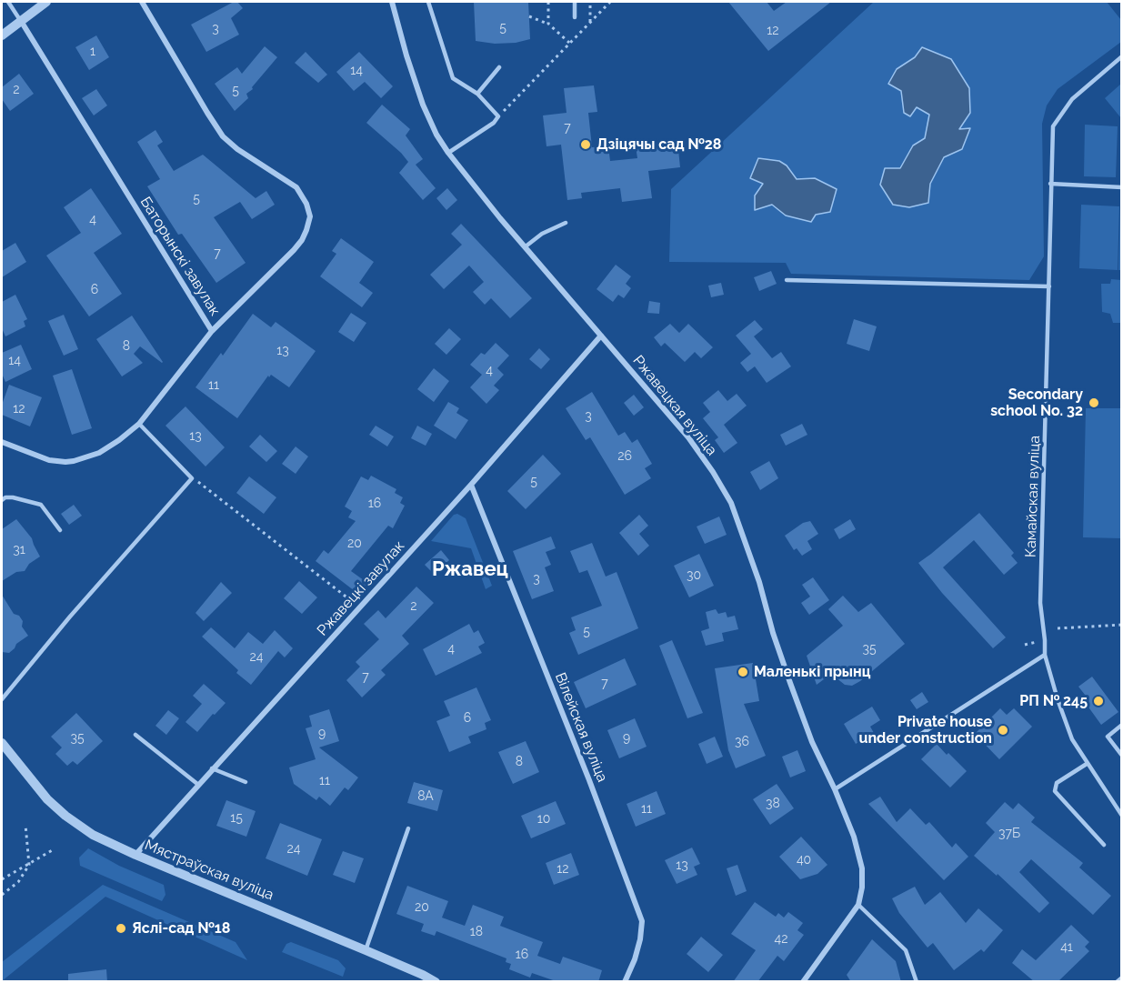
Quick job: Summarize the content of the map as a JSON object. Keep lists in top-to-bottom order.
{
  "streets": {
    "street": [
      "Баторынскі завулак",
      "Ржавецкая вуліца",
      "Ржавецкі завулак",
      "Вілейская вуліца",
      "Мястраўская вуліца"
    ],
    "lane": ["Камайская вуліца"]
  },
  "crossings": [
    ["Ржавецкая вуліца", "Ржавецкі завулак"],
    ["Ржавецкі завулак", "Вілейская вуліца"],
    ["Ржавецкі завулак", "Мястраўская вуліца"]
  ],
  "districts": ["Ржавец"],
  "places": [
    "Дзіцячы сад №28",
    "Secondary school No. 32",
    "Маленькі прынц",
    "РП № 245",
    "Private house under construction",
    "Яслі-сад №18"
  ],
  "house_numbers": [
    "5",
    "3",
    "12",
    "1",
    "14",
    "2",
    "5",
    "7",
    "5",
    "4",
    "7",
    "6",
    "8",
    "13",
    "14",
    "4",
    "11",
    "12",
    "3",
    "13",
    "26",
    "5",
    "16",
    "20",
    "31",
    "30",
    "3",
    "2",
    "5",
    "4",
    "35",
    "24",
    "7",
    "7",
    "6",
    "9",
    "35",
    "9",
    "36",
    "8",
    "11",
    "8А",
    "38",
    "11",
    "15",
    "10",
    "37Б",
    "24",
    "40",
    "13",
    "12",
    "20",
    "18",
    "42",
    "41",
    "16"
  ]
}
